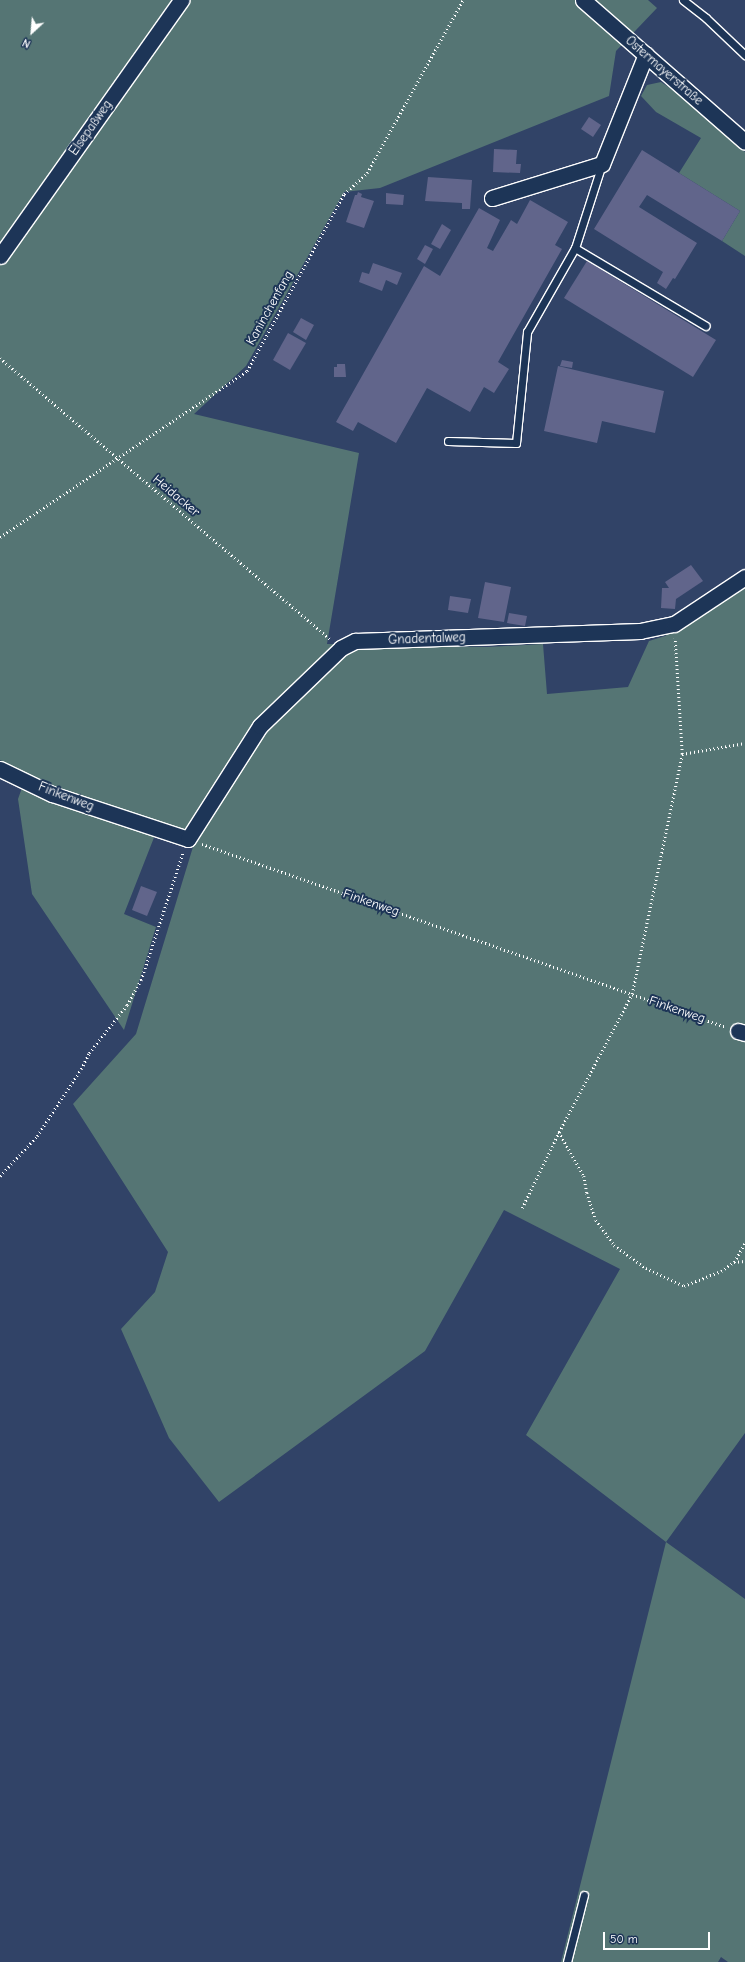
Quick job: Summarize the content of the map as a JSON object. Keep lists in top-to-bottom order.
{
  "streets": {
    "street": [
      "Ostermayerstraße",
      "Elsepaßweg",
      "Gnadentalweg",
      "Finkenweg"
    ],
    "path": ["Kaninchenfang", "Heidacker"]
  },
  "crossings": [
    ["Kaninchenfang", "Heidacker"],
    ["Heidacker", "Gnadentalweg"],
    ["Gnadentalweg", "Finkenweg"]
  ],
  "scale_bar": "50 m",
  "north": "bottom left"
}
